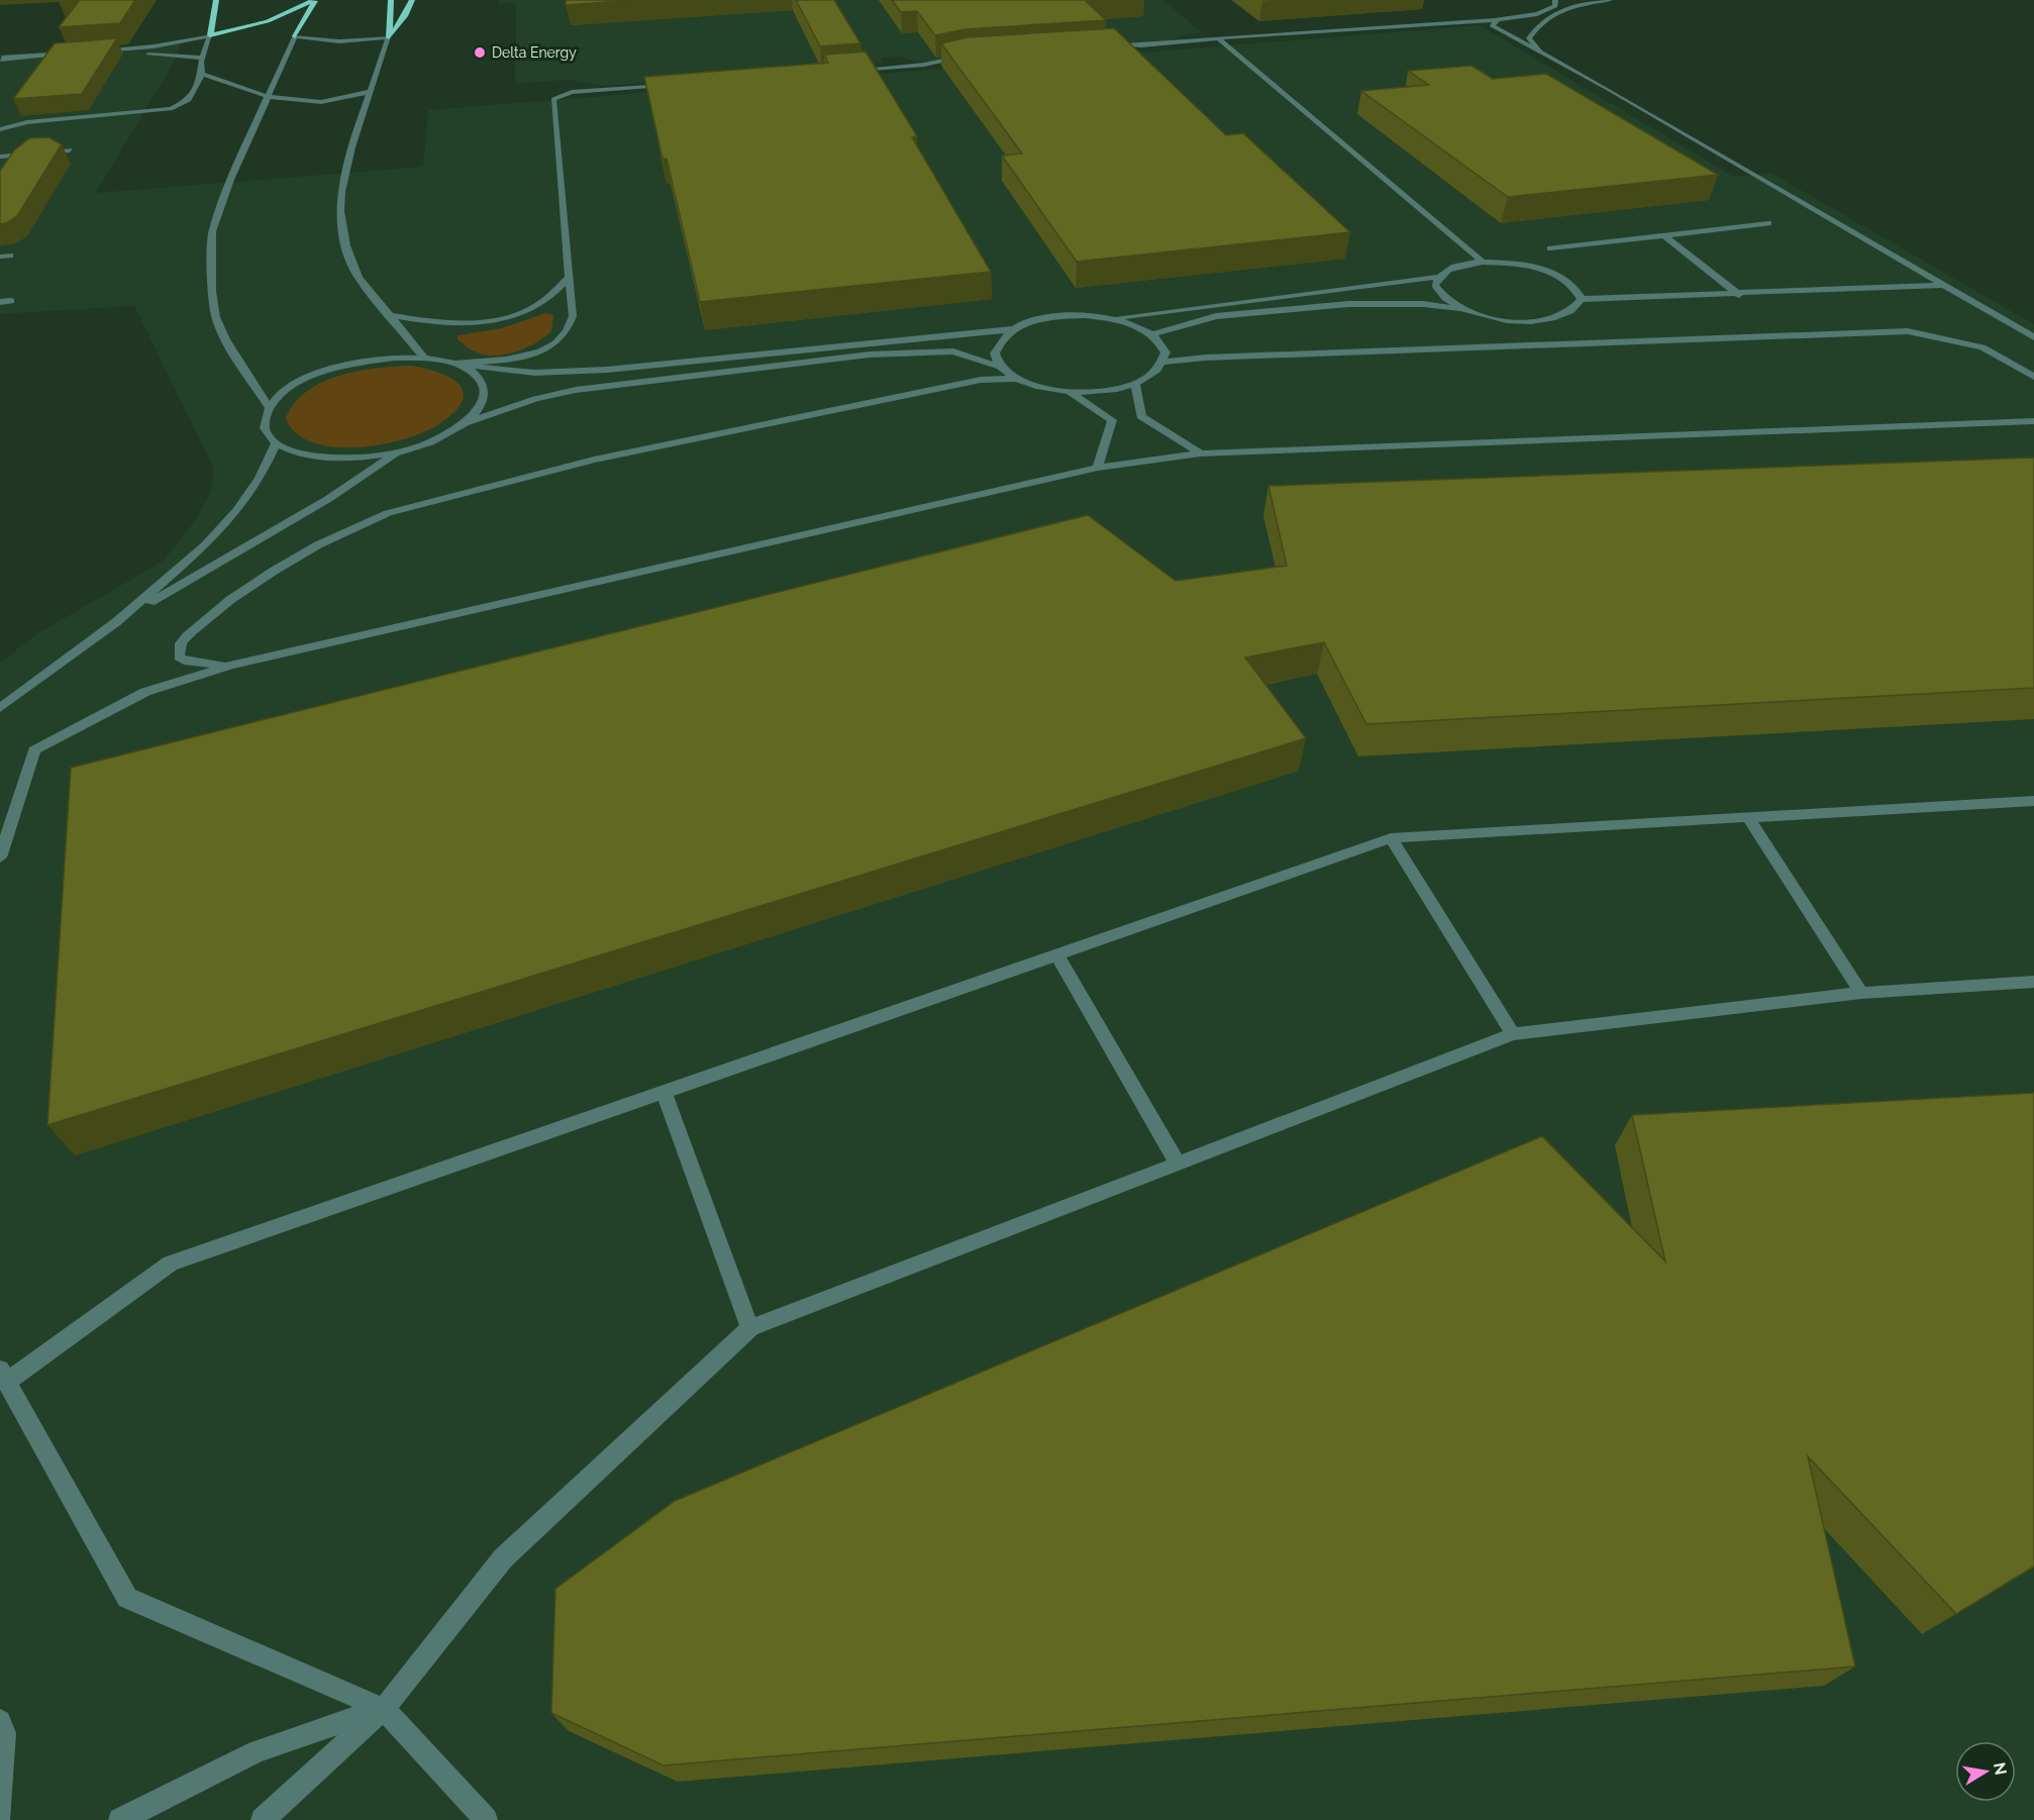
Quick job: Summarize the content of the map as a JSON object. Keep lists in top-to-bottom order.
{
  "places": ["Delta Energy"],
  "north": "right"
}
